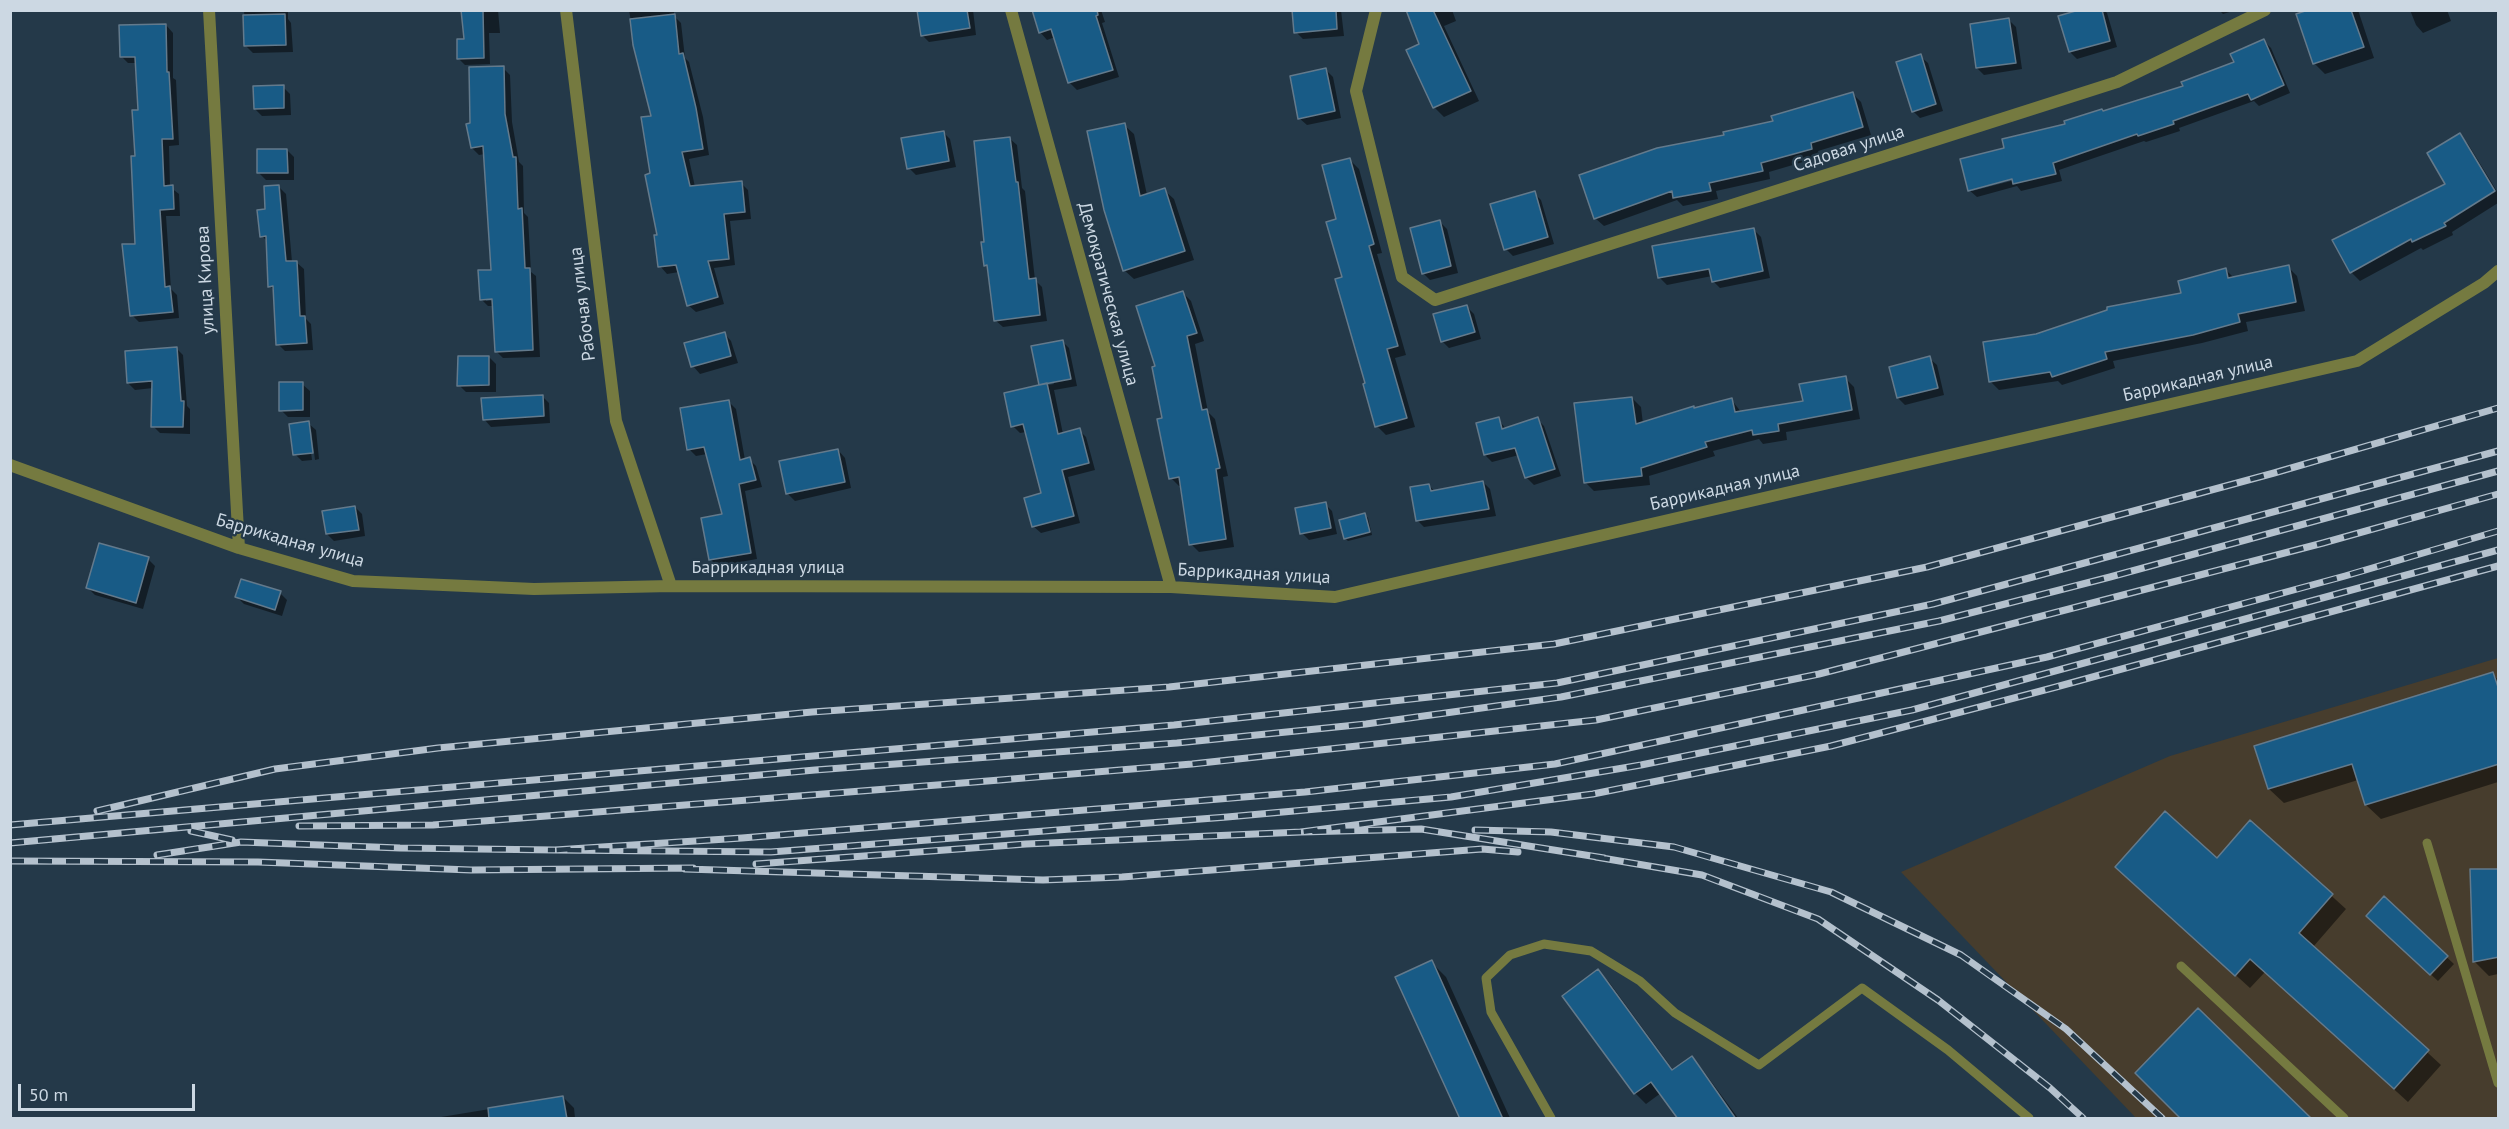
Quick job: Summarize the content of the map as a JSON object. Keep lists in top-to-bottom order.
{
  "streets": {
    "street": [
      "Садовая улица",
      "улица Кирова",
      "Демократическая улица",
      "Рабочая улица",
      "Баррикадная улица"
    ]
  },
  "crossings": [
    ["улица Кирова", "Баррикадная улица"],
    ["Демократическая улица", "Баррикадная улица"],
    ["Рабочая улица", "Баррикадная улица"]
  ],
  "scale_bar": "50 m"
}
